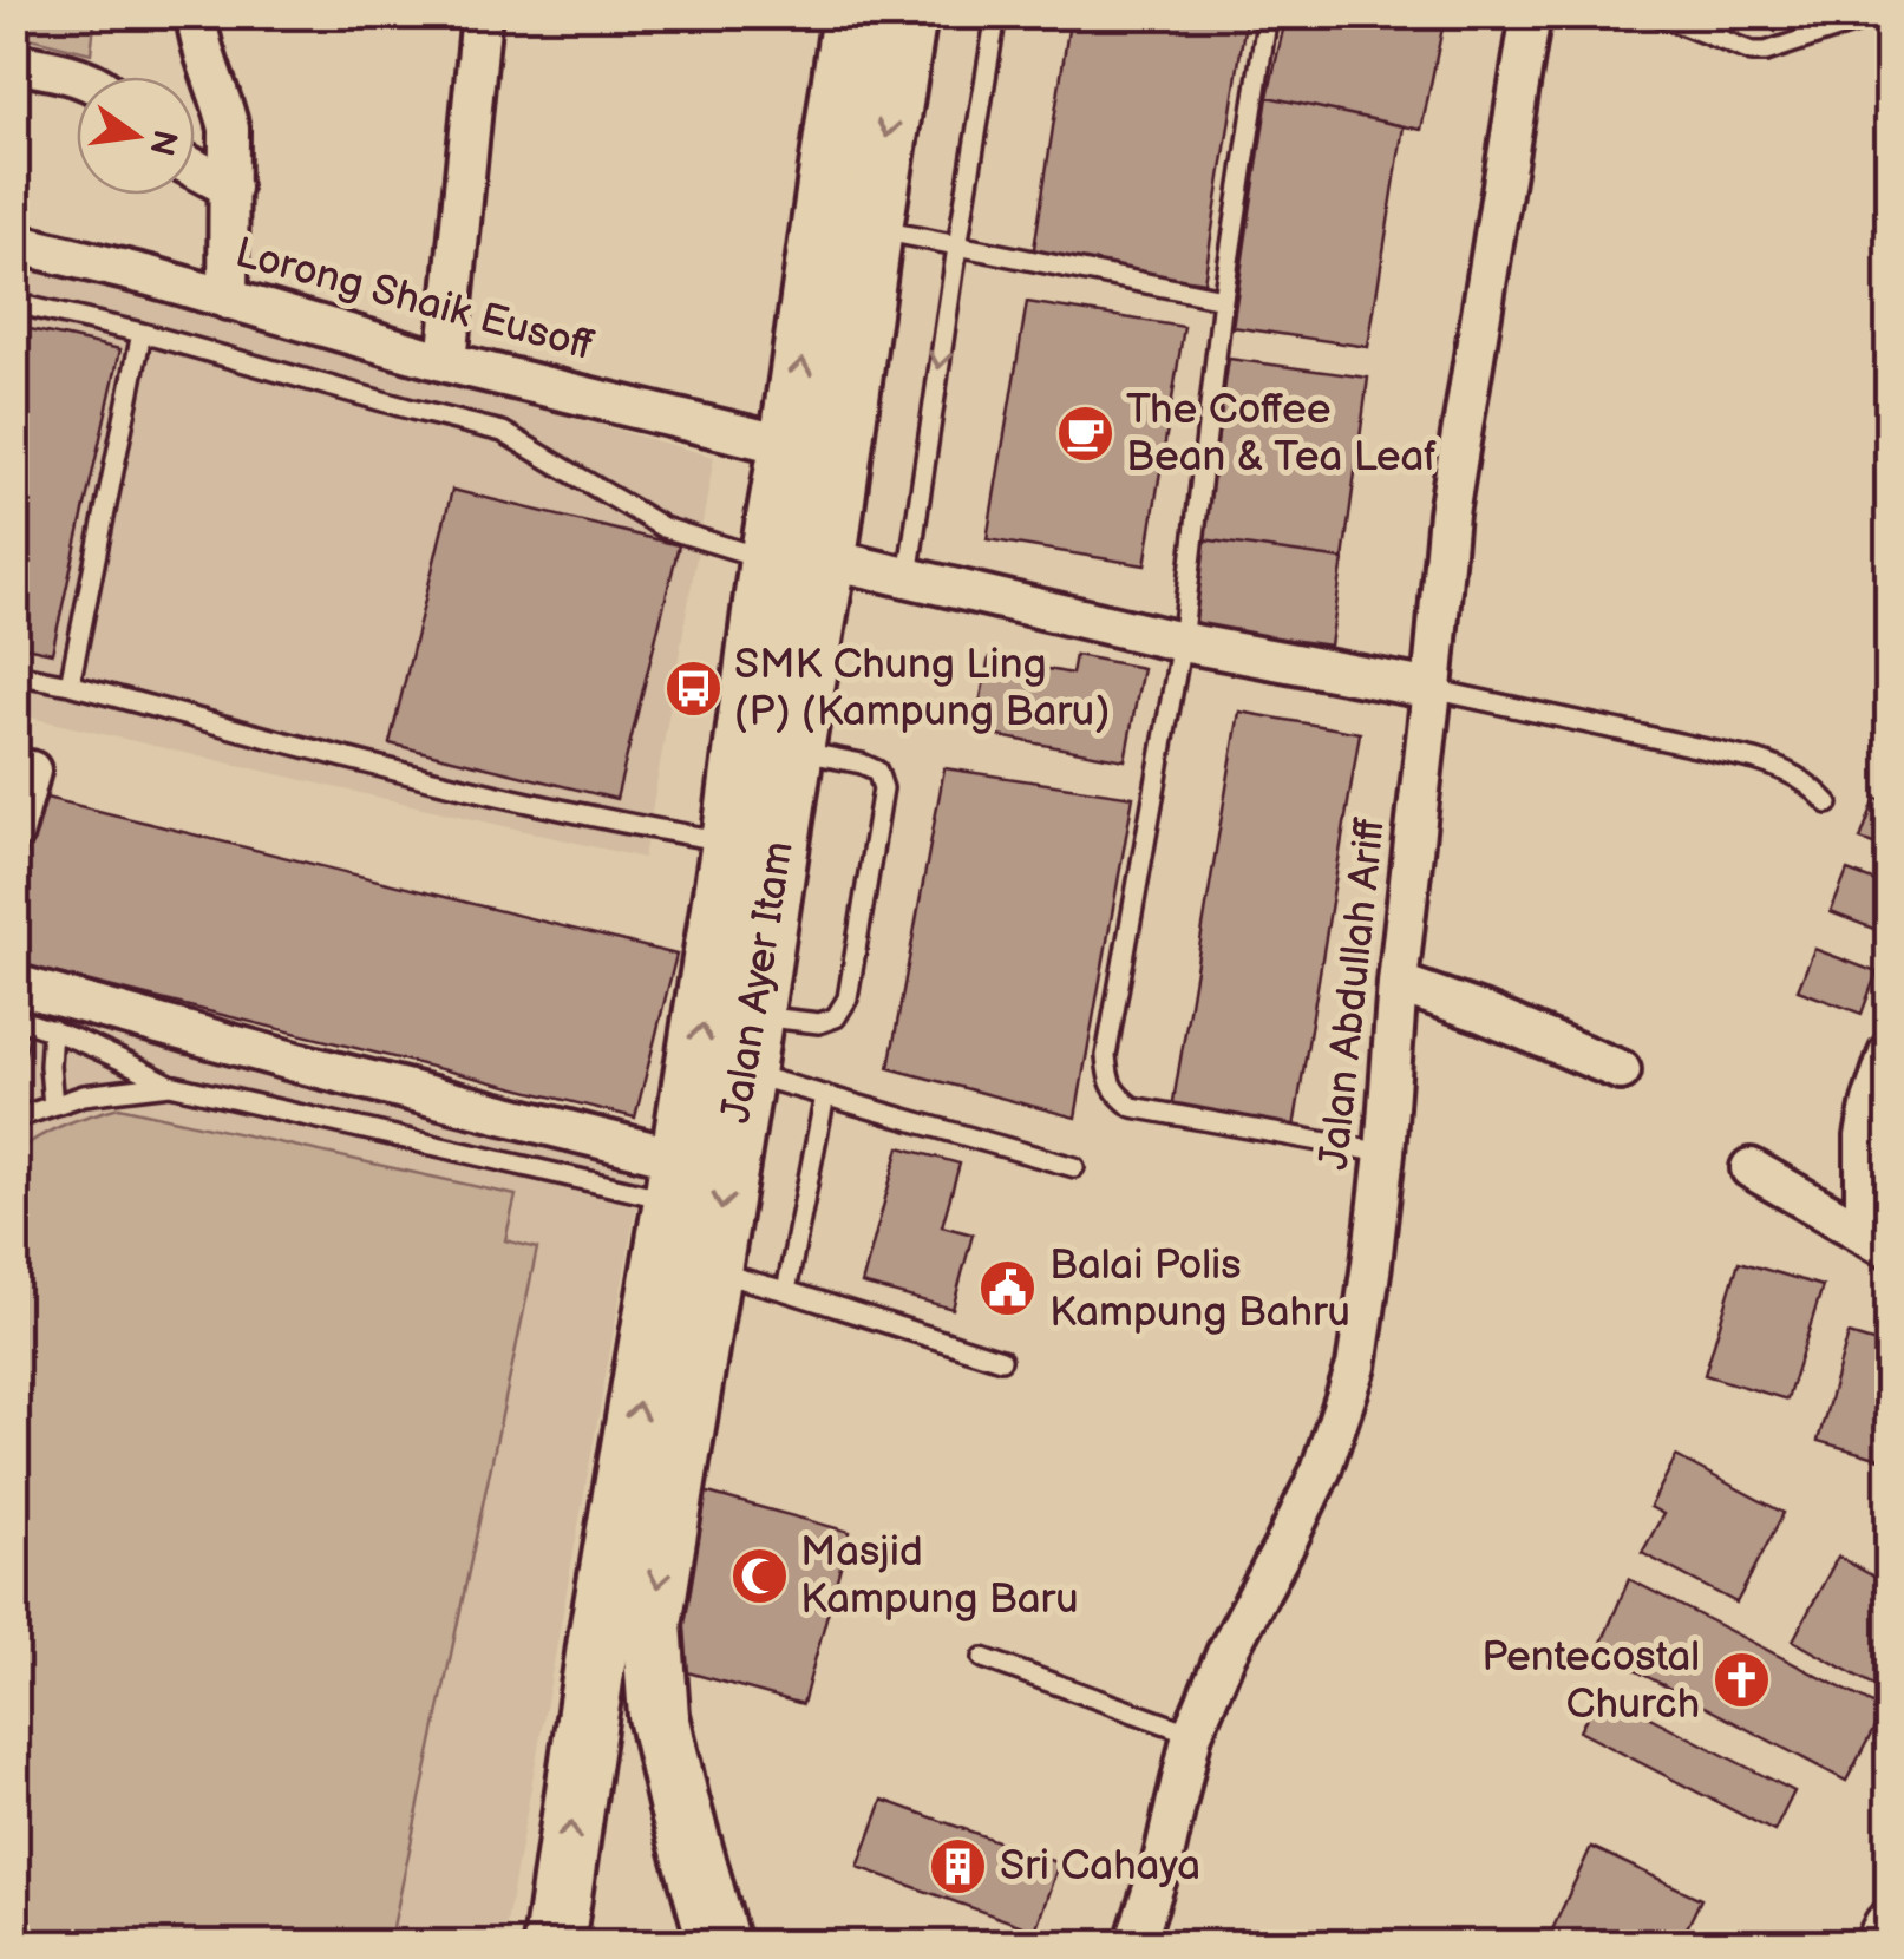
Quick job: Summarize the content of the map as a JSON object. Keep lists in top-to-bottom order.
{
  "streets": {
    "main road": ["Jalan Ayer Itam"],
    "street": ["Lorong Shaik Eusoff", "Jalan Abdullah Ariff"]
  },
  "crossings": [
    ["Lorong Shaik Eusoff", "Jalan Ayer Itam"]
  ],
  "places": {
    "cafe": ["The Coffee Bean & Tea Leaf"],
    "bus stop": ["SMK Chung Ling (P) (Kampung Baru)"],
    "public building": ["Balai Polis Kampung Bahru"],
    "mosque": ["Masjid Kampung Baru"],
    "church": ["Pentecostal Church"],
    "building": ["Sri Cahaya"]
  },
  "north": "right"
}
